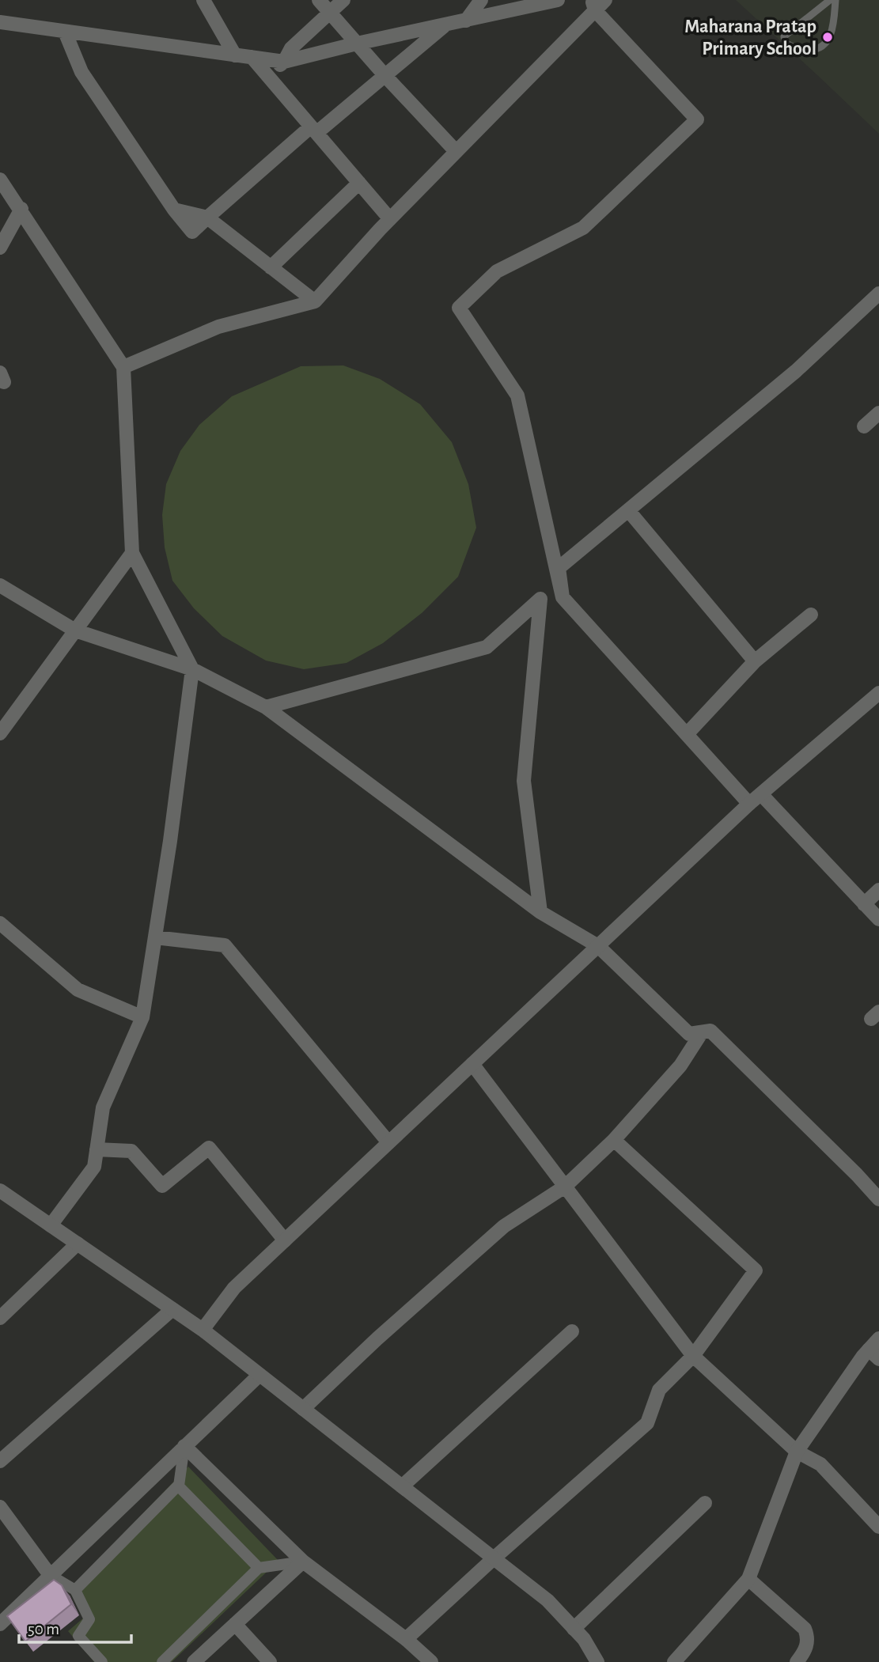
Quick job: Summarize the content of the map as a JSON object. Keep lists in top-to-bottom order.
{
  "places": ["Maharana Pratap Primary School"],
  "scale_bar": "50 m"
}
